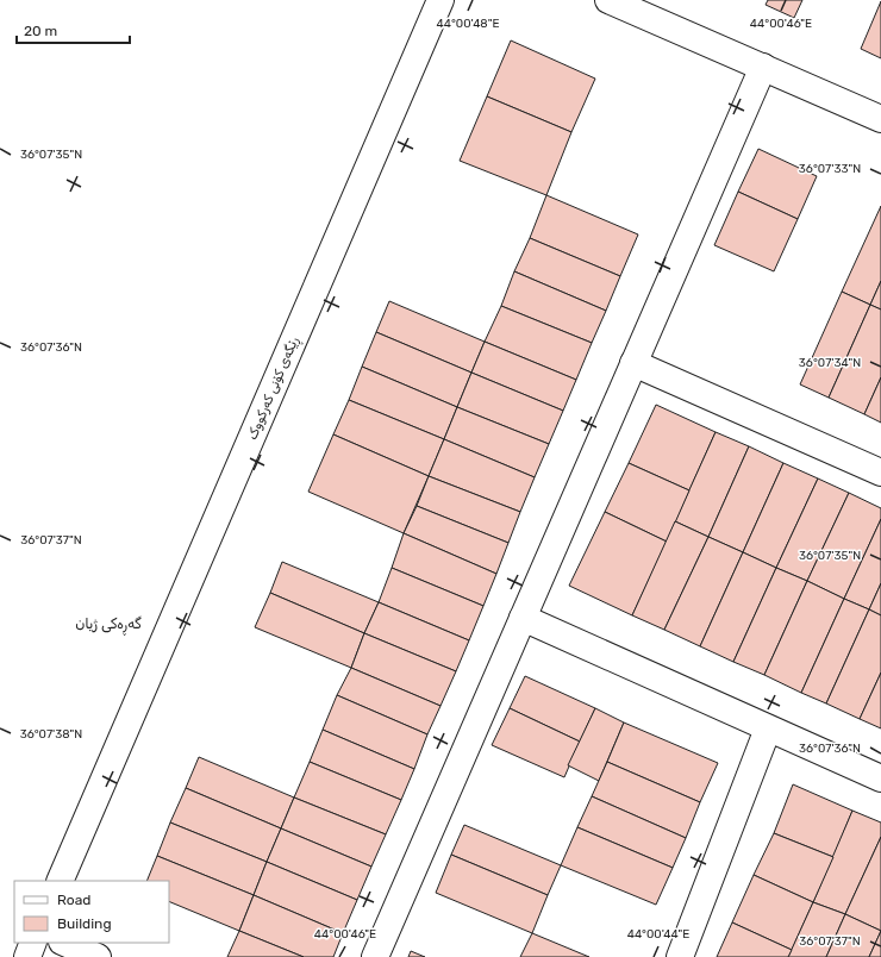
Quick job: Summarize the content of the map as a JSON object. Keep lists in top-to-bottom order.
{
  "streets": {
    "street": ["ڕێگەی کۆنی کەرکووک"]
  },
  "districts": ["گەڕەکی ژیان"],
  "legend": ["Road", "Building"],
  "scale_bar": "20 m",
  "coordinates": [
    "44°00'48\"E",
    "44°00'46\"E",
    "36°07'35\"N",
    "36°07'33\"N",
    "36°07'36\"N",
    "36°07'34\"N",
    "36°07'37\"N",
    "36°07'38\"N",
    "44°00'44\"E"
  ]
}
